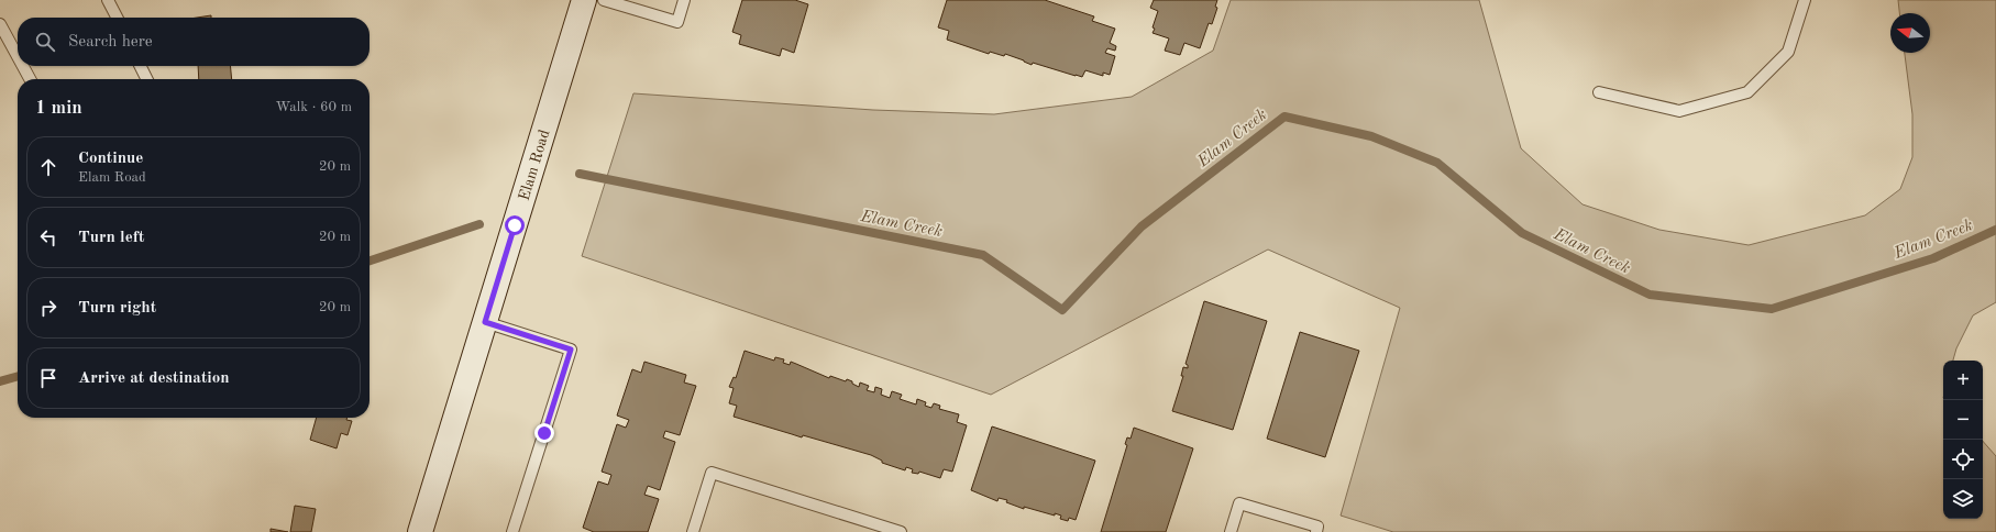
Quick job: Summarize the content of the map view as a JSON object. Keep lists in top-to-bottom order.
{
  "streets": {
    "main road": ["Elam Road"]
  },
  "water": ["Elam Creek"],
  "north": "left",
  "page": {
    "search": "Search here",
    "heading": ["1 min", "Walk · 60 m"],
    "list": [
      ["Continue", "Elam Road", "20 m"],
      ["Turn left", "20 m"],
      ["Turn right", "20 m"],
      "Arrive at destination"
    ],
    "map_buttons": ["+", "−"]
  }
}
